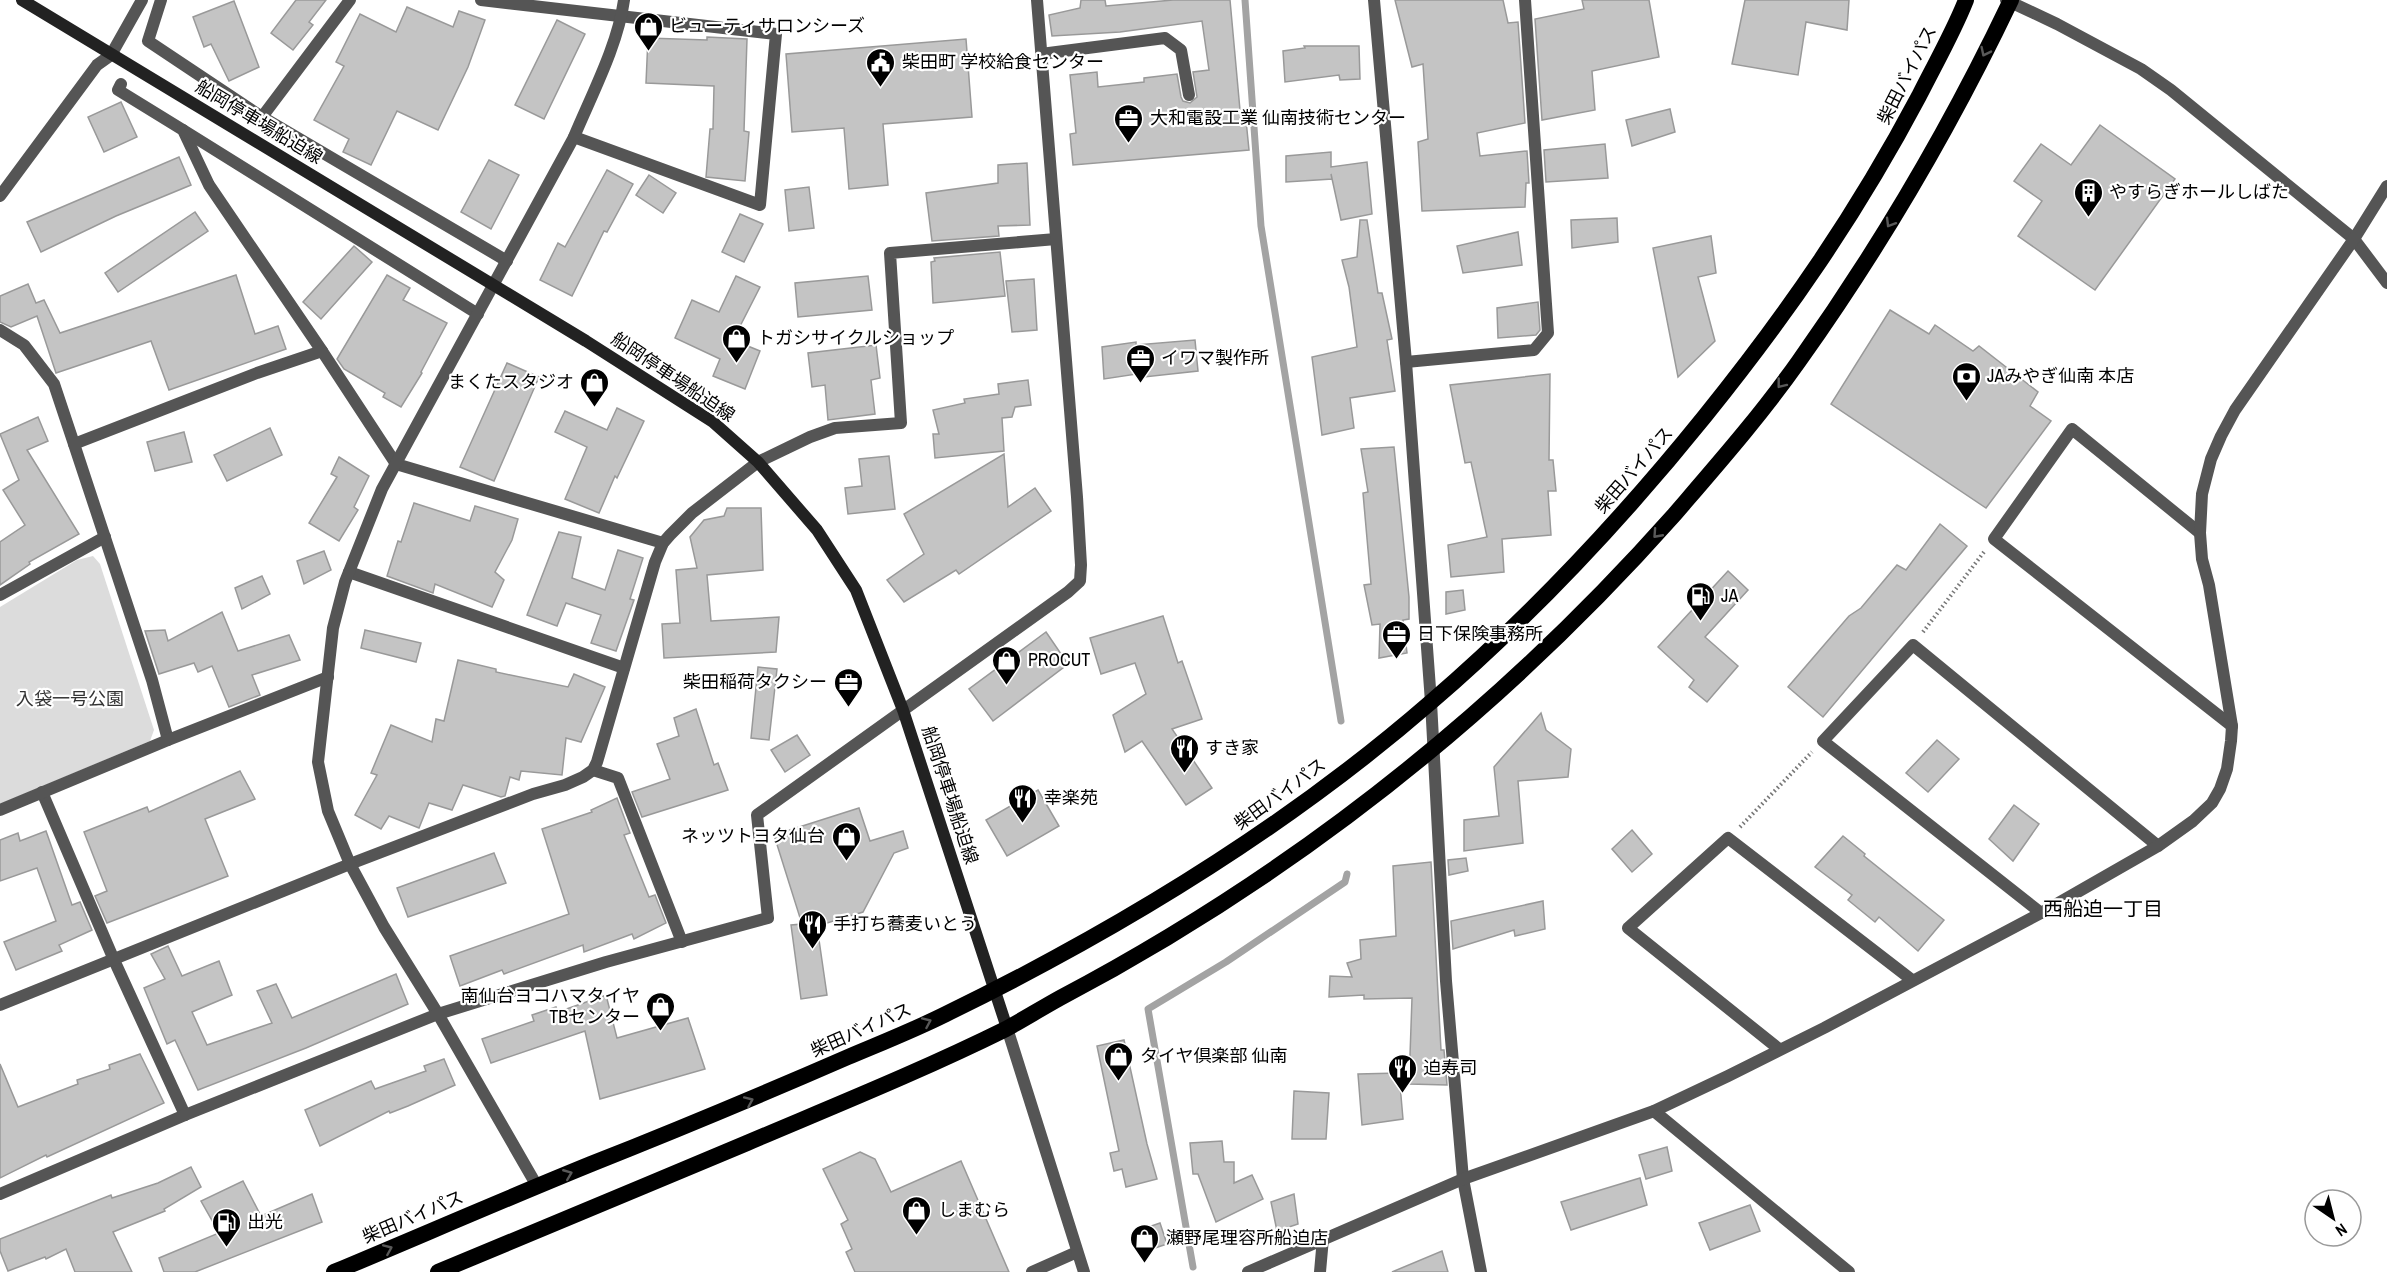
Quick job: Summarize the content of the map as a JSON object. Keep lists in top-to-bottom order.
{
  "streets": {
    "highway": ["柴田バイパス"],
    "main road": ["船岡停車場船迫線"]
  },
  "crossings": [
    ["柴田バイパス", "船岡停車場船迫線"]
  ],
  "districts": ["西船迫一丁目"],
  "parks": ["入袋一号公園"],
  "places": {
    "shop": [
      "ビューティサロンシーズ",
      "トガシサイクルショップ",
      "まくたスタジオ",
      "PROCUT",
      "ネッツトヨタ仙台",
      "南仙台ヨコハマタイヤ TBセンター",
      "タイヤ倶楽部 仙南",
      "しまむら",
      "瀬野尾理容所船迫店"
    ],
    "public building": ["柴田町 学校給食センター"],
    "office": [
      "大和電設工業 仙南技術センター",
      "イワマ製作所",
      "日下保険事務所",
      "柴田稲荷タクシー"
    ],
    "building": ["やすらぎホールしばた"],
    "bank": ["JAみやぎ仙南 本店"],
    "fuel station": ["JA", "出光"],
    "restaurant": [
      "すき家",
      "幸楽苑",
      "手打ち蕎麦いとう",
      "迫寿司"
    ]
  },
  "north": "bottom right"
}
